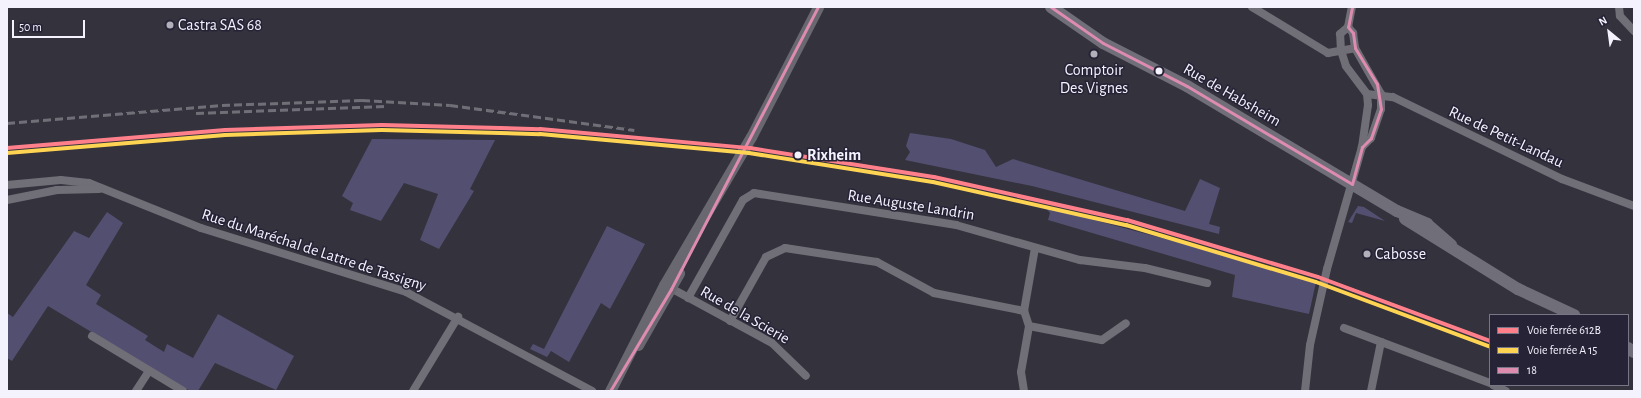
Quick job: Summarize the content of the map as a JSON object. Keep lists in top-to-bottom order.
{
  "streets": {
    "main road": ["Rue de Habsheim"],
    "street": [
      "Rue de Petit-Landau",
      "Rue Auguste Landrin",
      "Rue du Maréchal de Lattre de Tassigny",
      "Rue de la Scierie"
    ]
  },
  "crossings": [
    ["Rue Auguste Landrin", "Rue de la Scierie"]
  ],
  "places": [
    "Castra SAS 68",
    "Comptoir Des Vignes",
    "Rixheim",
    "Cabosse"
  ],
  "lines": ["transit line 18", "rail line 612B"],
  "legend": ["Voie ferrée 612B", "Voie ferrée A 15", "18"],
  "scale_bar": "50 m",
  "north": "top left"
}
